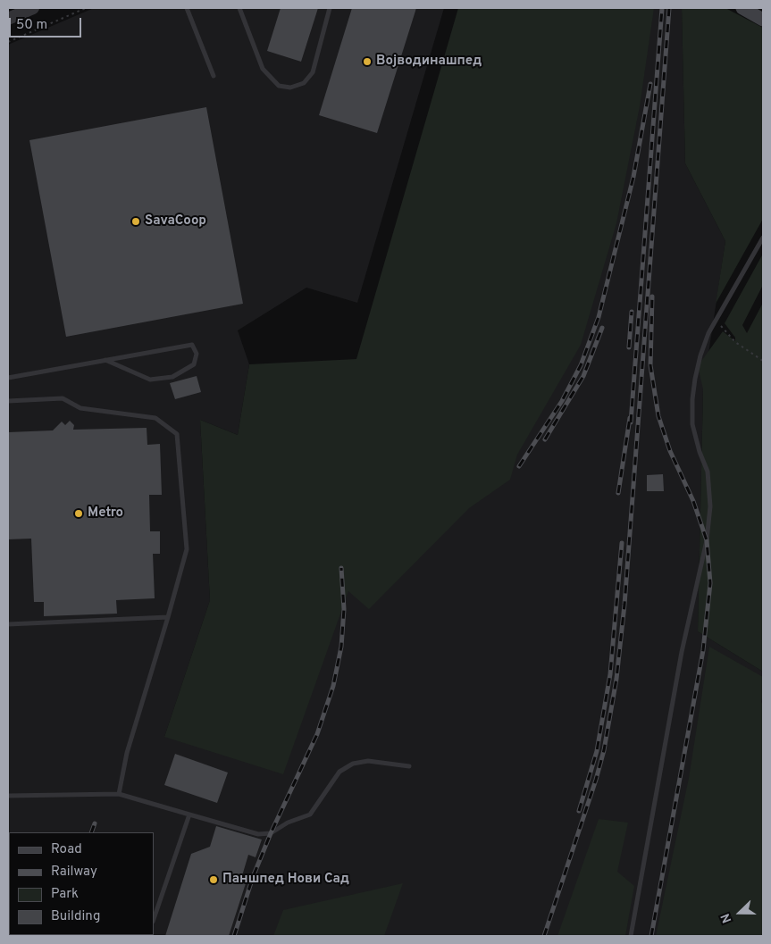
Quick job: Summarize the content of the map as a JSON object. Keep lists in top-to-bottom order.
{
  "places": [
    "Војводинашпед",
    "SavaCoop",
    "Metro",
    "Паншпед Нови Сад"
  ],
  "legend": [
    "Road",
    "Railway",
    "Park",
    "Building"
  ],
  "scale_bar": "50 m",
  "north": "left"
}
